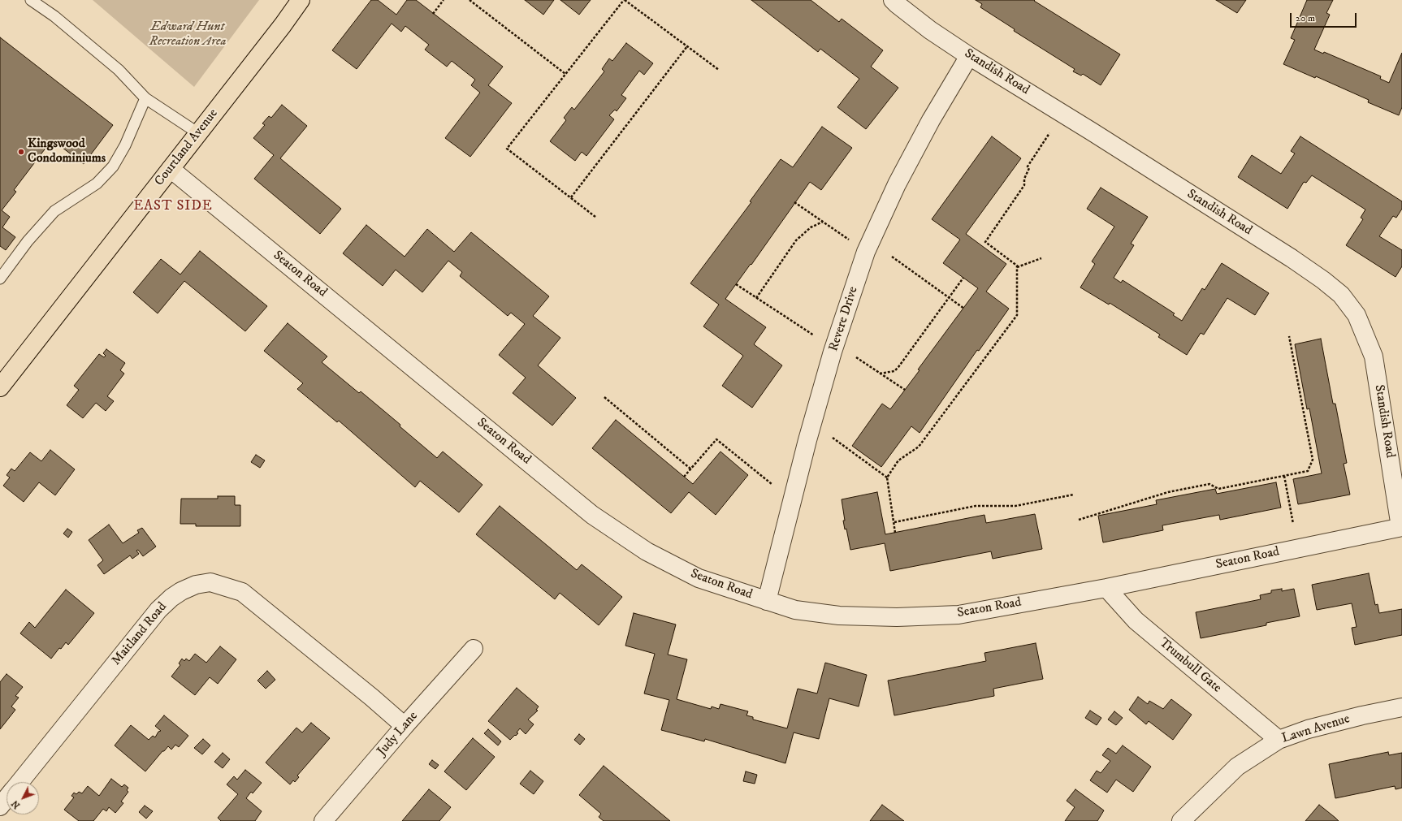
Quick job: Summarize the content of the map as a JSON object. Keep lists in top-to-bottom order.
{
  "streets": {
    "main road": ["Courtland Avenue"],
    "street": [
      "Standish Road",
      "Seaton Road",
      "Revere Drive",
      "Maitland Road",
      "Trumbull Gate",
      "Lawn Avenue",
      "Judy Lane"
    ]
  },
  "crossings": [
    ["Standish Road", "Seaton Road"],
    ["Standish Road", "Revere Drive"],
    ["Courtland Avenue", "Seaton Road"],
    ["Seaton Road", "Revere Drive"],
    ["Seaton Road", "Trumbull Gate"],
    ["Maitland Road", "Judy Lane"],
    ["Trumbull Gate", "Lawn Avenue"]
  ],
  "districts": ["EAST SIDE"],
  "parks": ["Edward Hunt Recreation Area"],
  "places": ["Kingswood Condominiums"],
  "scale_bar": "20 m",
  "north": "bottom left"
}
